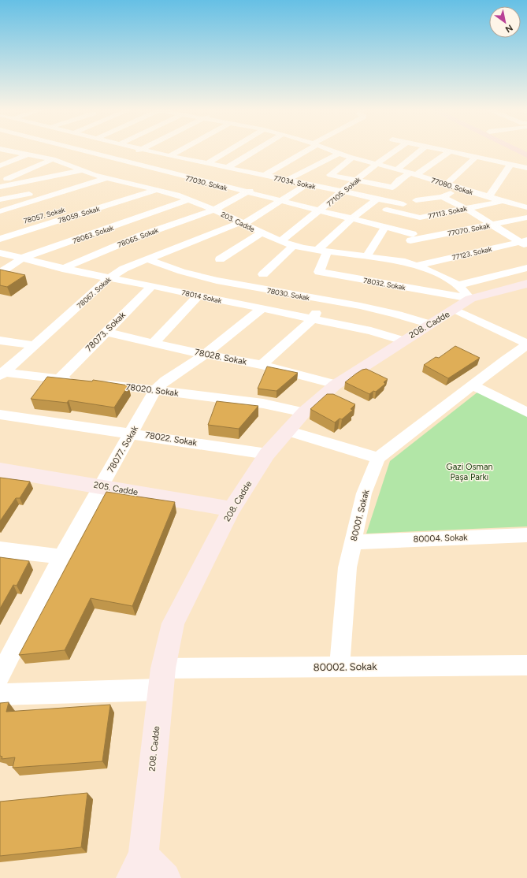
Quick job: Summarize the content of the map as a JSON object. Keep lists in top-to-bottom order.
{
  "streets": {
    "street": [
      "77034. Sokak",
      "77030. Sokak",
      "77080. Sokak",
      "77105. Sokak",
      "77113. Sokak",
      "78059. Sokak",
      "78057. Sokak",
      "203. Cadde",
      "77070. Sokak",
      "78063. Sokak",
      "78065. Sokak",
      "77123. Sokak",
      "78032. Sokak",
      "78067. Sokak",
      "78030. Sokak",
      "78014 Sokak",
      "208. Cadde",
      "78073. Sokak",
      "78028. Sokak",
      "78020. Sokak",
      "78022. Sokak",
      "78077. Sokak",
      "205. Cadde",
      "80001. Sokak",
      "80004. Sokak",
      "80002. Sokak"
    ]
  },
  "crossings": [
    ["77034. Sokak", "77105. Sokak"],
    ["77034. Sokak", "78065. Sokak"],
    ["77034. Sokak", "78067. Sokak"],
    ["77030. Sokak", "77105. Sokak"],
    ["77030. Sokak", "77113. Sokak"],
    ["77030. Sokak", "77070. Sokak"],
    ["77030. Sokak", "78065. Sokak"],
    ["77030. Sokak", "78067. Sokak"],
    ["77080. Sokak", "77105. Sokak"],
    ["77080. Sokak", "77113. Sokak"],
    ["77105. Sokak", "203. Cadde"],
    ["77113. Sokak", "203. Cadde"],
    ["77113. Sokak", "77070. Sokak"],
    ["78059. Sokak", "203. Cadde"],
    ["78057. Sokak", "203. Cadde"],
    ["203. Cadde", "78063. Sokak"],
    ["203. Cadde", "78065. Sokak"],
    ["203. Cadde", "77123. Sokak"],
    ["203. Cadde", "78032. Sokak"],
    ["203. Cadde", "78067. Sokak"],
    ["203. Cadde", "208. Cadde"],
    ["78063. Sokak", "78014 Sokak"],
    ["78065. Sokak", "78014 Sokak"],
    ["78032. Sokak", "208. Cadde"],
    ["78067. Sokak", "78030. Sokak"],
    ["78067. Sokak", "78014 Sokak"],
    ["78030. Sokak", "208. Cadde"],
    ["78014 Sokak", "208. Cadde"],
    ["78014 Sokak", "78073. Sokak"],
    ["78014 Sokak", "78077. Sokak"],
    ["208. Cadde", "78028. Sokak"],
    ["208. Cadde", "78020. Sokak"],
    ["208. Cadde", "78022. Sokak"],
    ["208. Cadde", "205. Cadde"],
    ["208. Cadde", "80002. Sokak"],
    ["78073. Sokak", "78028. Sokak"],
    ["78028. Sokak", "78077. Sokak"],
    ["78020. Sokak", "78077. Sokak"],
    ["78022. Sokak", "78077. Sokak"],
    ["78077. Sokak", "205. Cadde"],
    ["80001. Sokak", "80004. Sokak"],
    ["80001. Sokak", "80002. Sokak"]
  ],
  "parks": ["Gazi Osman Paşa Parkı"],
  "north": "bottom right"
}
